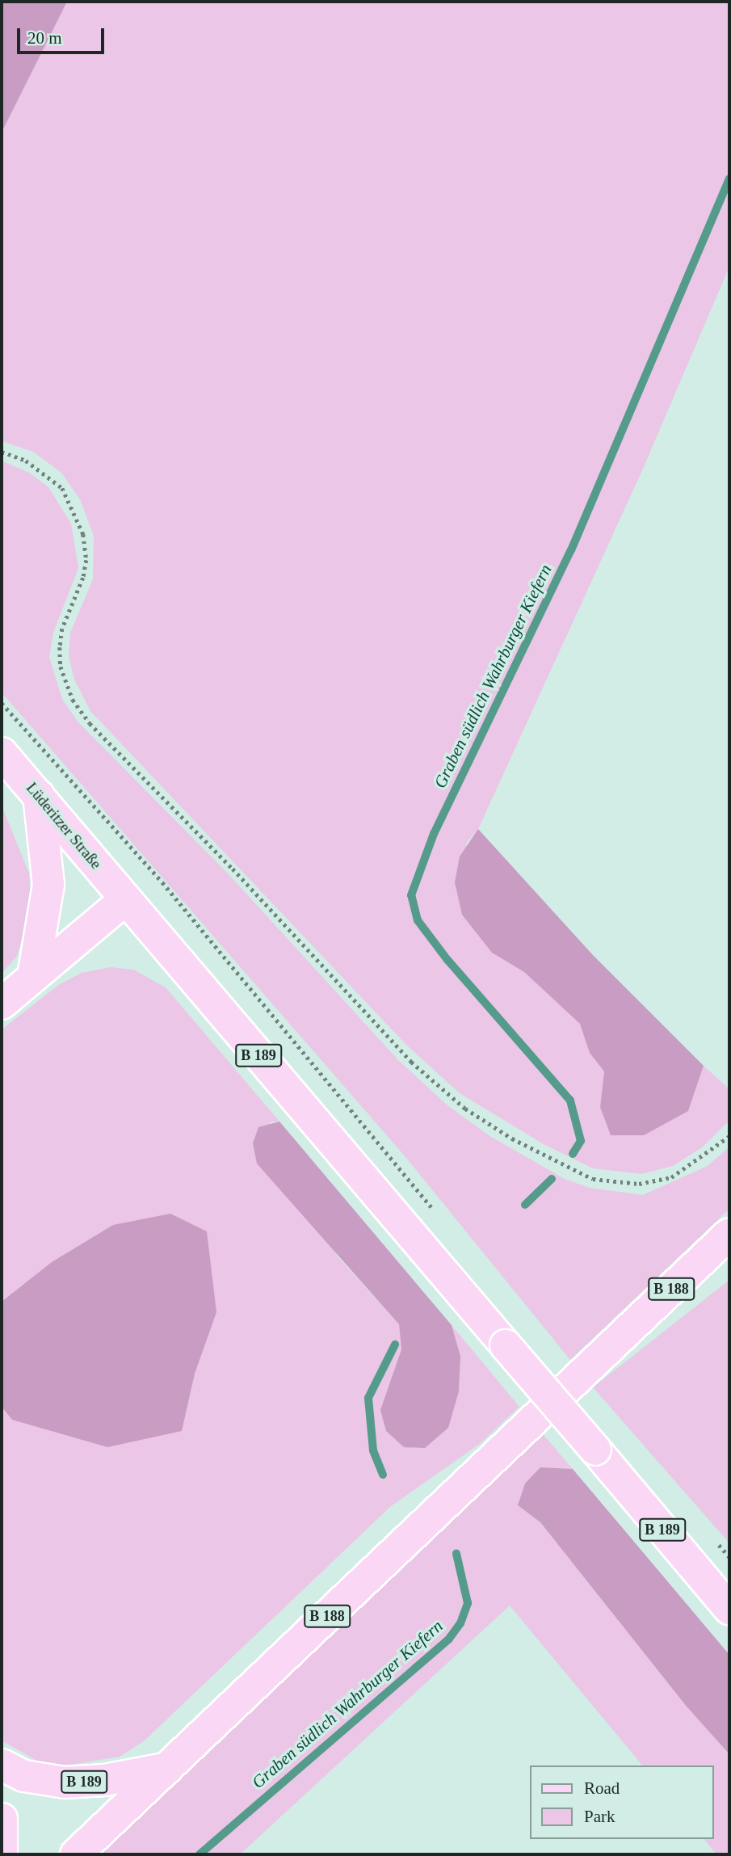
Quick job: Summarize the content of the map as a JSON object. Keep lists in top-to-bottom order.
{
  "streets": {
    "main road": ["Lüderitzer Straße", "B 189", "B 188"]
  },
  "crossings": [
    ["Lüderitzer Straße", "B 189"],
    ["B 189", "B 188"]
  ],
  "water": ["Graben südlich Wahrburger Kiefern"],
  "legend": ["Road", "Park"],
  "scale_bar": "20 m"
}
